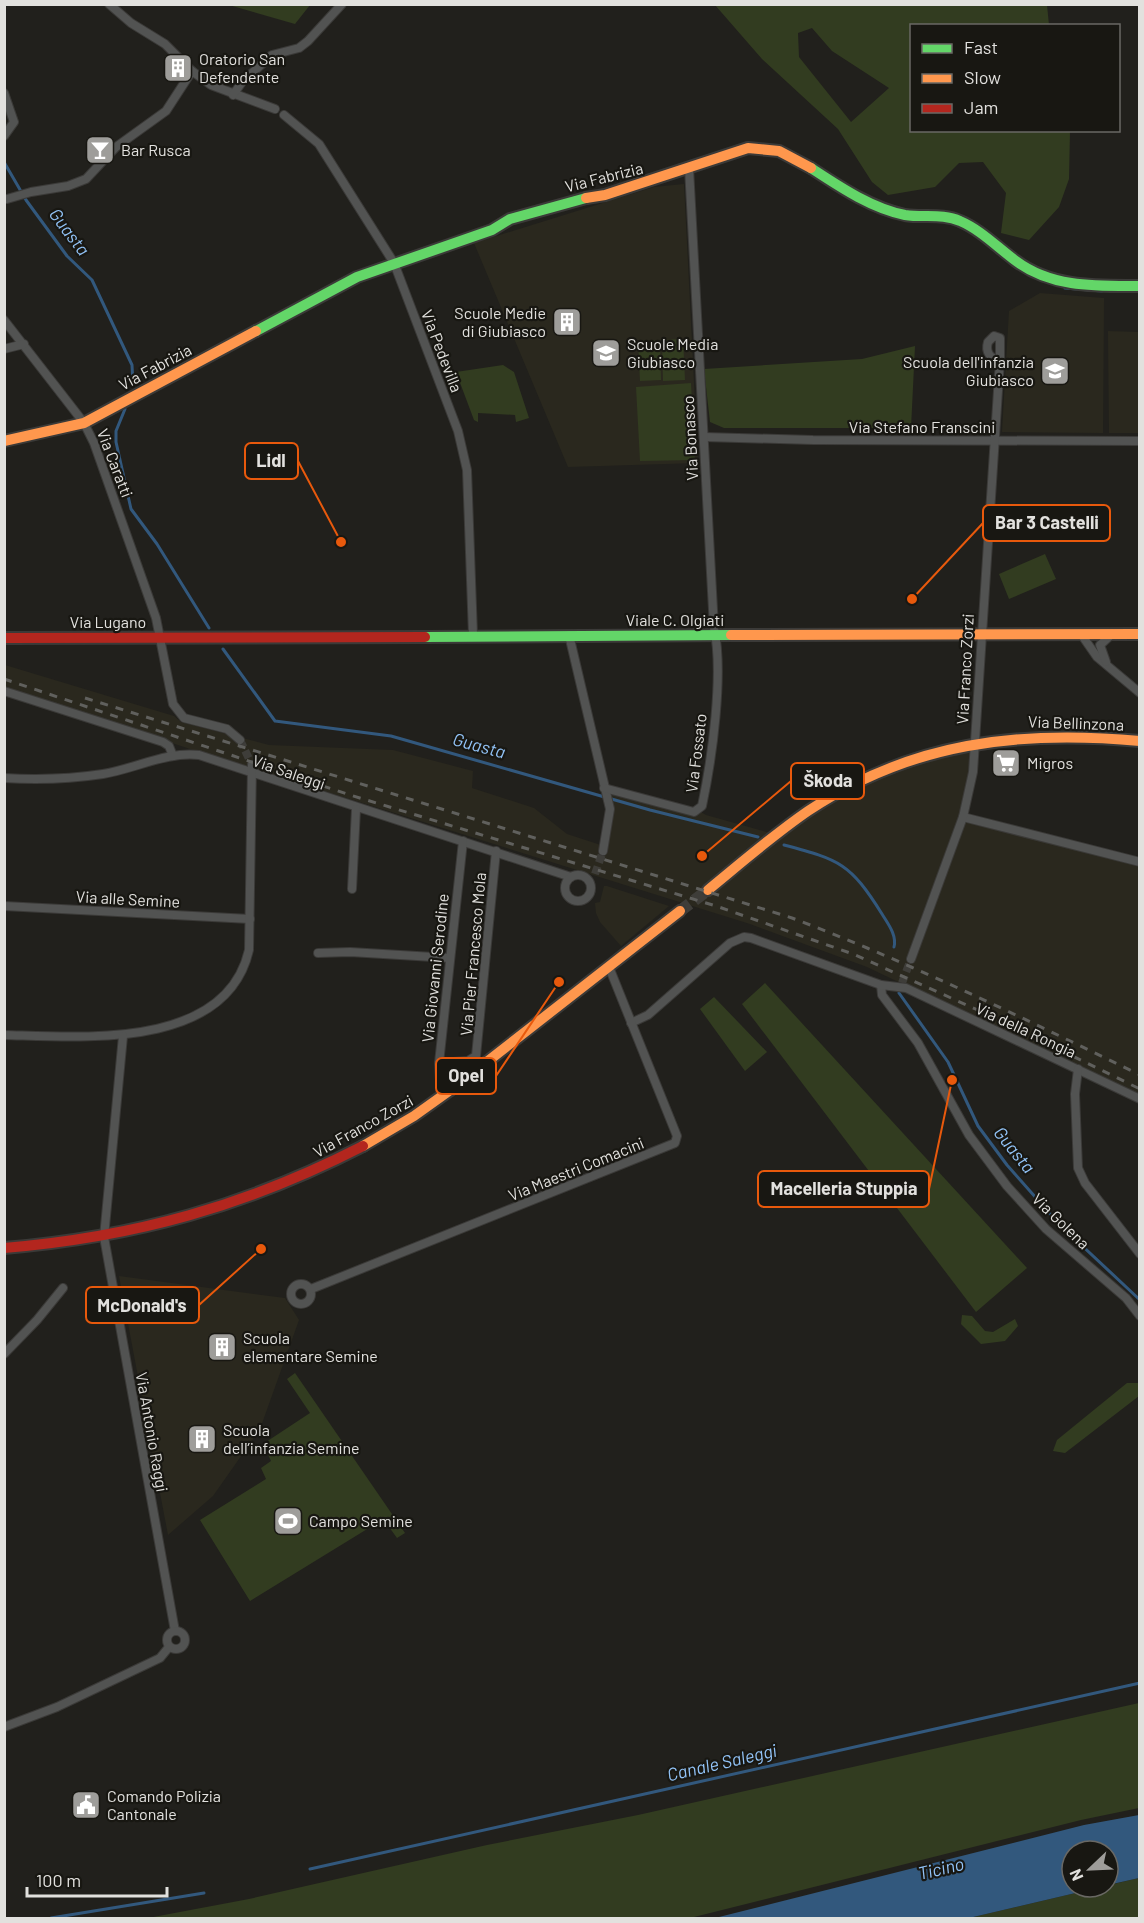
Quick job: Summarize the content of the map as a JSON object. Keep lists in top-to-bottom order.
{
  "streets": {
    "street": [
      "Via Fabrizia",
      "Via Pedevilla",
      "Via Stefano Franscini",
      "Via Bonasco",
      "Via Caratti",
      "Viale C. Olgiati",
      "Via Lugano",
      "Via Franco Zorzi",
      "Via Bellinzona",
      "Via Fossato",
      "Via Saleggi",
      "Via alle Semine",
      "Via Pier Francesco Mola",
      "Via Giovanni Serodine",
      "Via della Rongia",
      "Via Maestri Comacini",
      "Via Golena",
      "Via Antonio Raggi"
    ]
  },
  "crossings": [
    ["Via Fabrizia", "Via Pedevilla"],
    ["Via Fabrizia", "Via Bonasco"],
    ["Via Fabrizia", "Via Caratti"],
    ["Via Pedevilla", "Viale C. Olgiati"],
    ["Via Stefano Franscini", "Via Bonasco"],
    ["Via Stefano Franscini", "Via Franco Zorzi"],
    ["Via Bonasco", "Viale C. Olgiati"],
    ["Via Bonasco", "Via Fossato"],
    ["Via Caratti", "Via Lugano"],
    ["Viale C. Olgiati", "Via Lugano"],
    ["Viale C. Olgiati", "Via Franco Zorzi"],
    ["Viale C. Olgiati", "Via Fossato"],
    ["Via Franco Zorzi", "Via Bellinzona"],
    ["Via Franco Zorzi", "Via Giovanni Serodine"],
    ["Via Franco Zorzi", "Via Maestri Comacini"],
    ["Via Franco Zorzi", "Via Antonio Raggi"],
    ["Via Saleggi", "Via Pier Francesco Mola"],
    ["Via Saleggi", "Via Giovanni Serodine"],
    ["Via Pier Francesco Mola", "Via Giovanni Serodine"],
    ["Via della Rongia", "Via Golena"]
  ],
  "water": ["Guasta", "Canale Saleggi", "Ticino"],
  "places": {
    "building": [
      "Oratorio San Defendente",
      "Scuole Medie di Giubiasco",
      "Scuola elementare Semine",
      "Scuola dell’infanzia Semine"
    ],
    "bar": ["Bar Rusca"],
    "school or university": ["Scuole Media Giubiasco", "Scuola dell'infanzia Giubiasco"],
    "other": [
      "Lidl",
      "Bar 3 Castelli",
      "Škoda",
      "Opel",
      "Macelleria Stuppia",
      "McDonald's"
    ],
    "supermarket": ["Migros"],
    "sports": ["Campo Semine"],
    "public building": ["Comando Polizia Cantonale"]
  },
  "legend": ["Fast", "Slow", "Jam"],
  "scale_bar": "100 m",
  "north": "bottom left"
}
